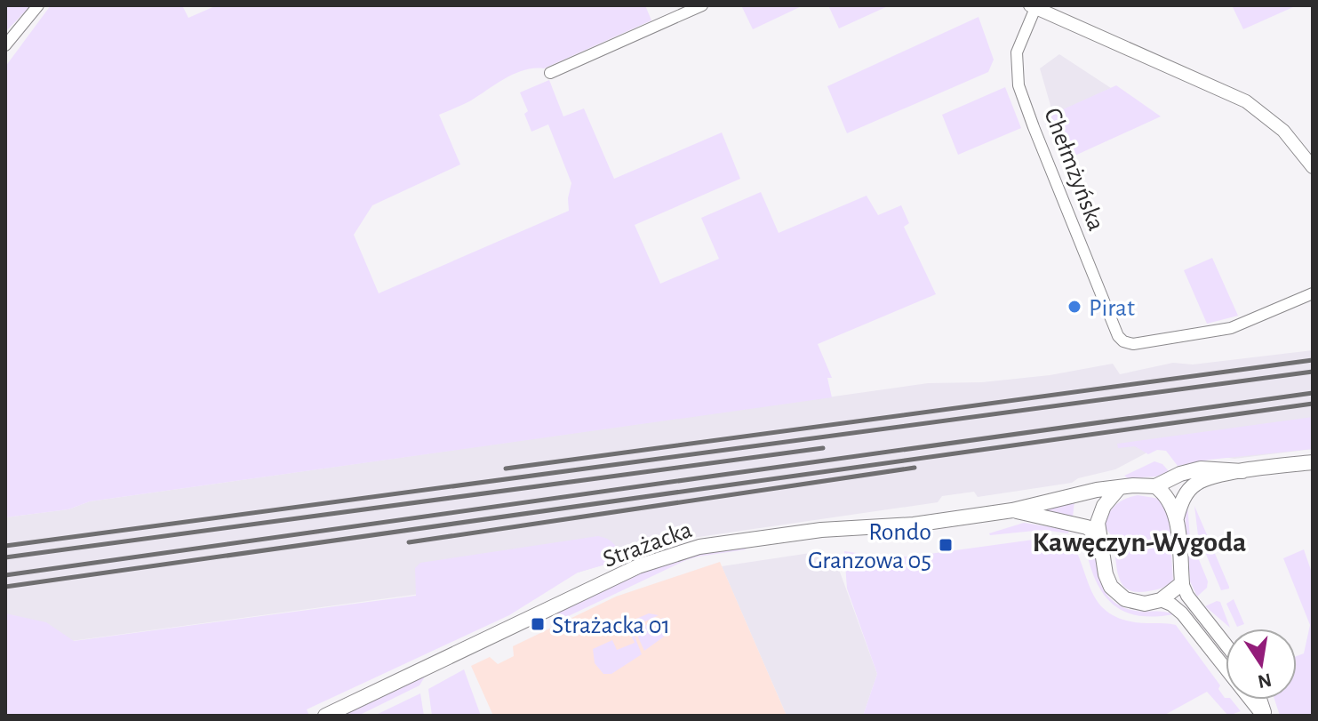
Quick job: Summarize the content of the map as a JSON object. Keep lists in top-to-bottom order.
{
  "streets": {
    "main road": ["Strażacka"],
    "street": ["Chełmżyńska"]
  },
  "districts": ["Kawęczyn-Wygoda"],
  "places": {
    "other": ["Pirat"],
    "transit": ["Rondo Granzowa 05", "Strażacka 01"]
  },
  "north": "bottom"
}
